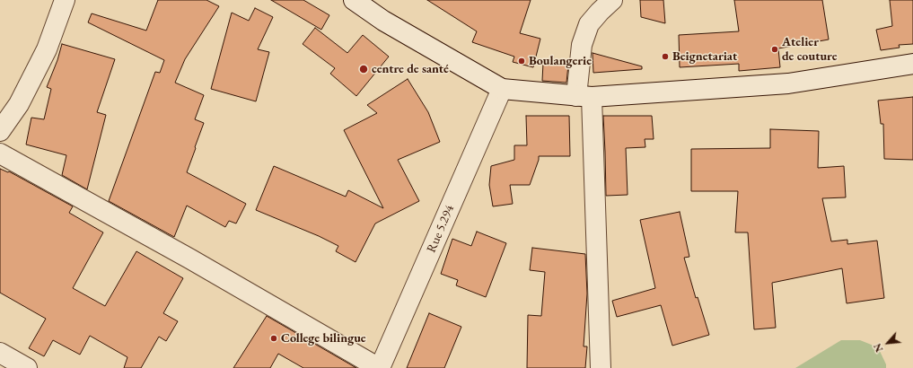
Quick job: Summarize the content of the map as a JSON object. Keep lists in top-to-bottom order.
{
  "streets": {
    "street": ["Rue 5.294"]
  },
  "places": [
    "Atelier de couture",
    "Beignetariat",
    "Boulangerie",
    "centre de santé",
    "College bilingue"
  ],
  "north": "bottom left"
}
